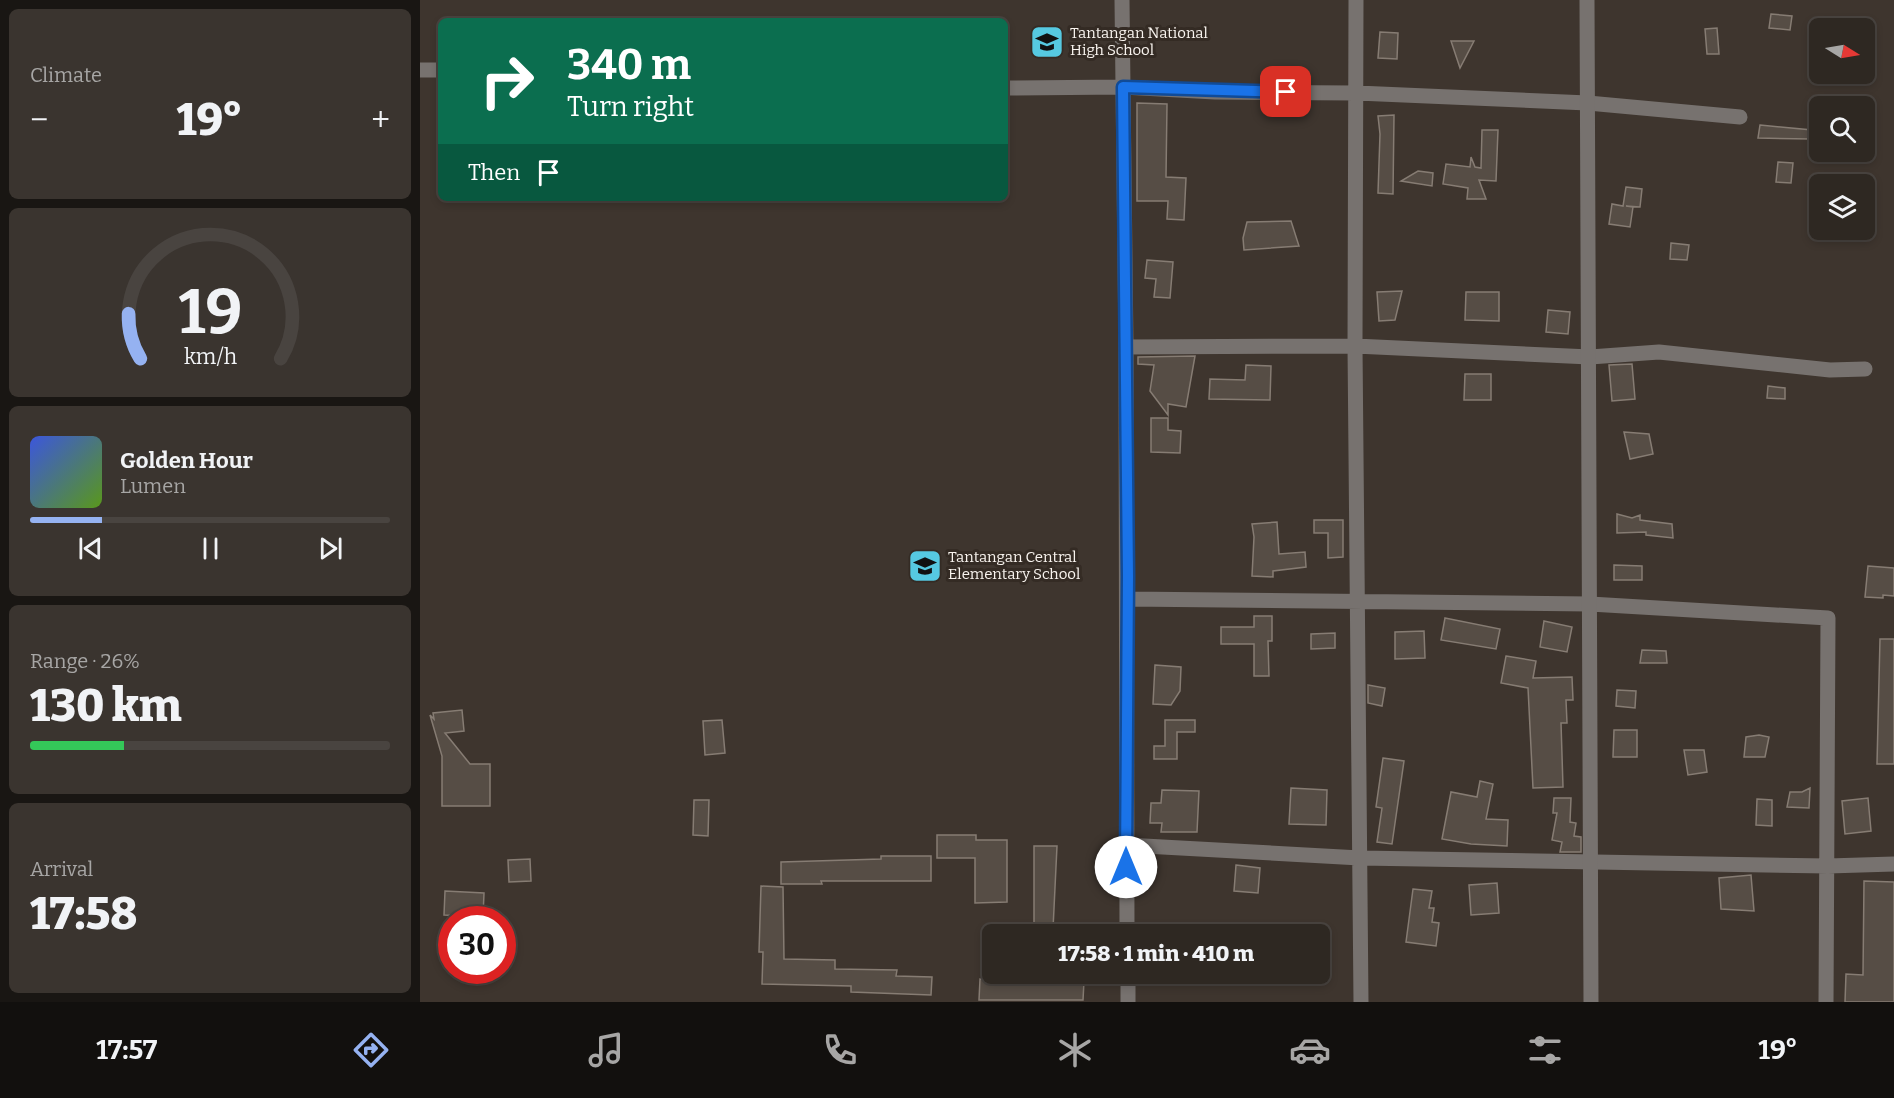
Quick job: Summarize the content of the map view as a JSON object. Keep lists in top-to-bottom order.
{
  "places": {
    "school or university": ["Tantangan National High School", "Tantangan Central Elementary School"]
  },
  "north": "right",
  "page": {
    "tile": [
      "Climate",
      ["Range · 26%", "130 km"],
      ["Arrival", "17:58"]
    ],
    "turn": ["340 m", "Turn right"],
    "heat": ["−", "19°", "+"],
    "then": "Then",
    "song": ["Golden Hour", "Lumen"],
    "limit": "30",
    "trip": "17:58 · 1 min · 410 m",
    "tabs": ["17:57", "19°"],
    "gauge": ["19", "km/h"]
  }
}
